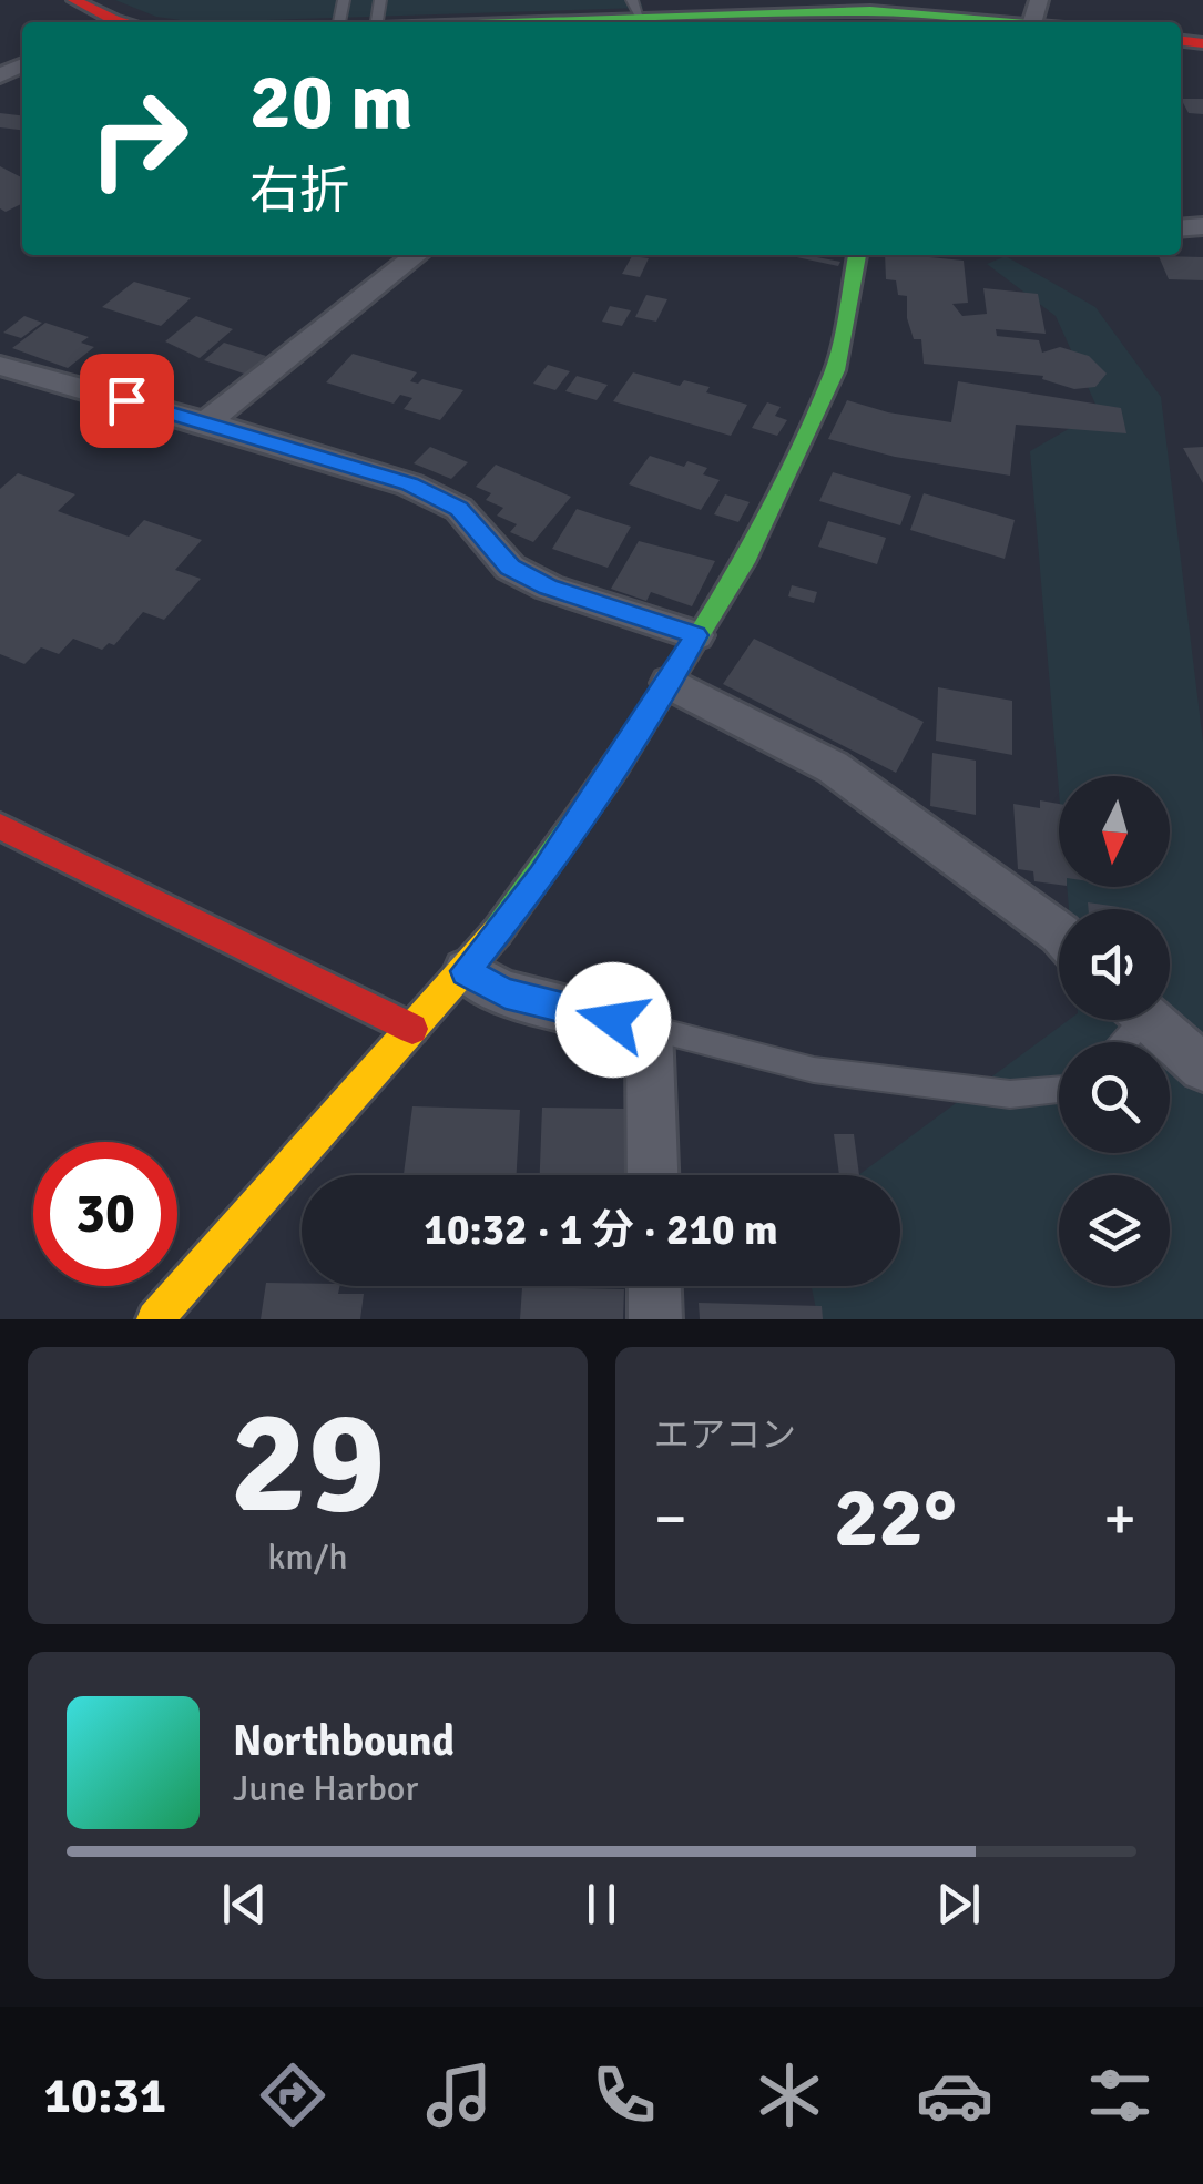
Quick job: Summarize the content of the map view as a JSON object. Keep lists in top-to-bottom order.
{
  "north": "bottom",
  "page": {
    "turn": ["20 m", "右折"],
    "limit": "30",
    "trip": "10:32 · 1 分 · 210 m",
    "tile": [
      ["29", "km/h"],
      "エアコン"
    ],
    "heat": ["−", "22°", "+"],
    "song": ["Northbound", "June Harbor"],
    "tabs": "10:31"
  }
}
